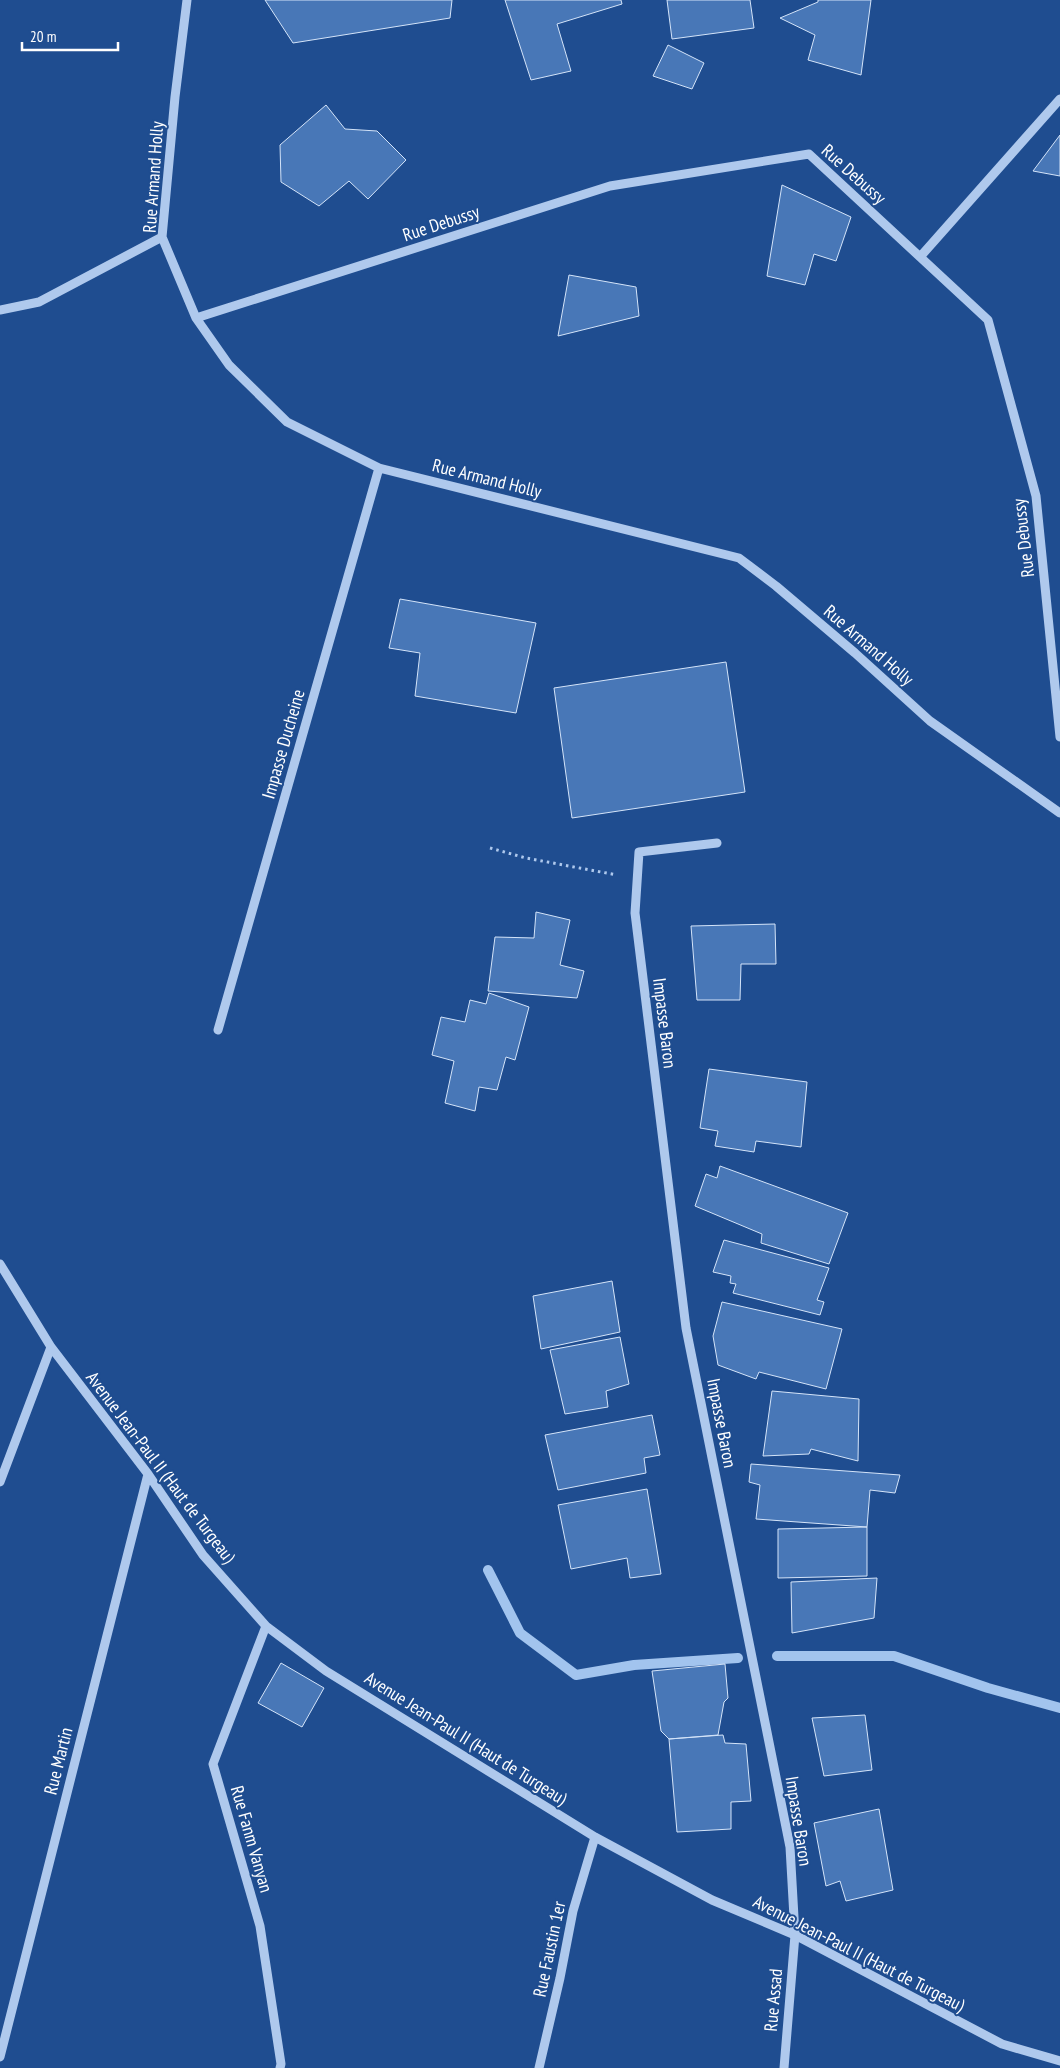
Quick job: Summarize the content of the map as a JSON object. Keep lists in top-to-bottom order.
{
  "streets": {
    "street": [
      "Rue Debussy",
      "Rue Armand Holly",
      "Impasse Ducheine",
      "Impasse Baron",
      "Avenue Jean-Paul II (Haut de Turgeau)",
      "Rue Martin",
      "Rue Fanm Vanyan",
      "Rue Faustin 1er",
      "Rue Assad"
    ]
  },
  "crossings": [
    ["Rue Debussy", "Rue Armand Holly"],
    ["Rue Armand Holly", "Impasse Ducheine"],
    ["Impasse Baron", "Avenue Jean-Paul II (Haut de Turgeau)"],
    ["Impasse Baron", "Rue Assad"],
    ["Avenue Jean-Paul II (Haut de Turgeau)", "Rue Martin"],
    ["Avenue Jean-Paul II (Haut de Turgeau)", "Rue Fanm Vanyan"],
    ["Avenue Jean-Paul II (Haut de Turgeau)", "Rue Faustin 1er"],
    ["Avenue Jean-Paul II (Haut de Turgeau)", "Rue Assad"]
  ],
  "scale_bar": "20 m"
}
